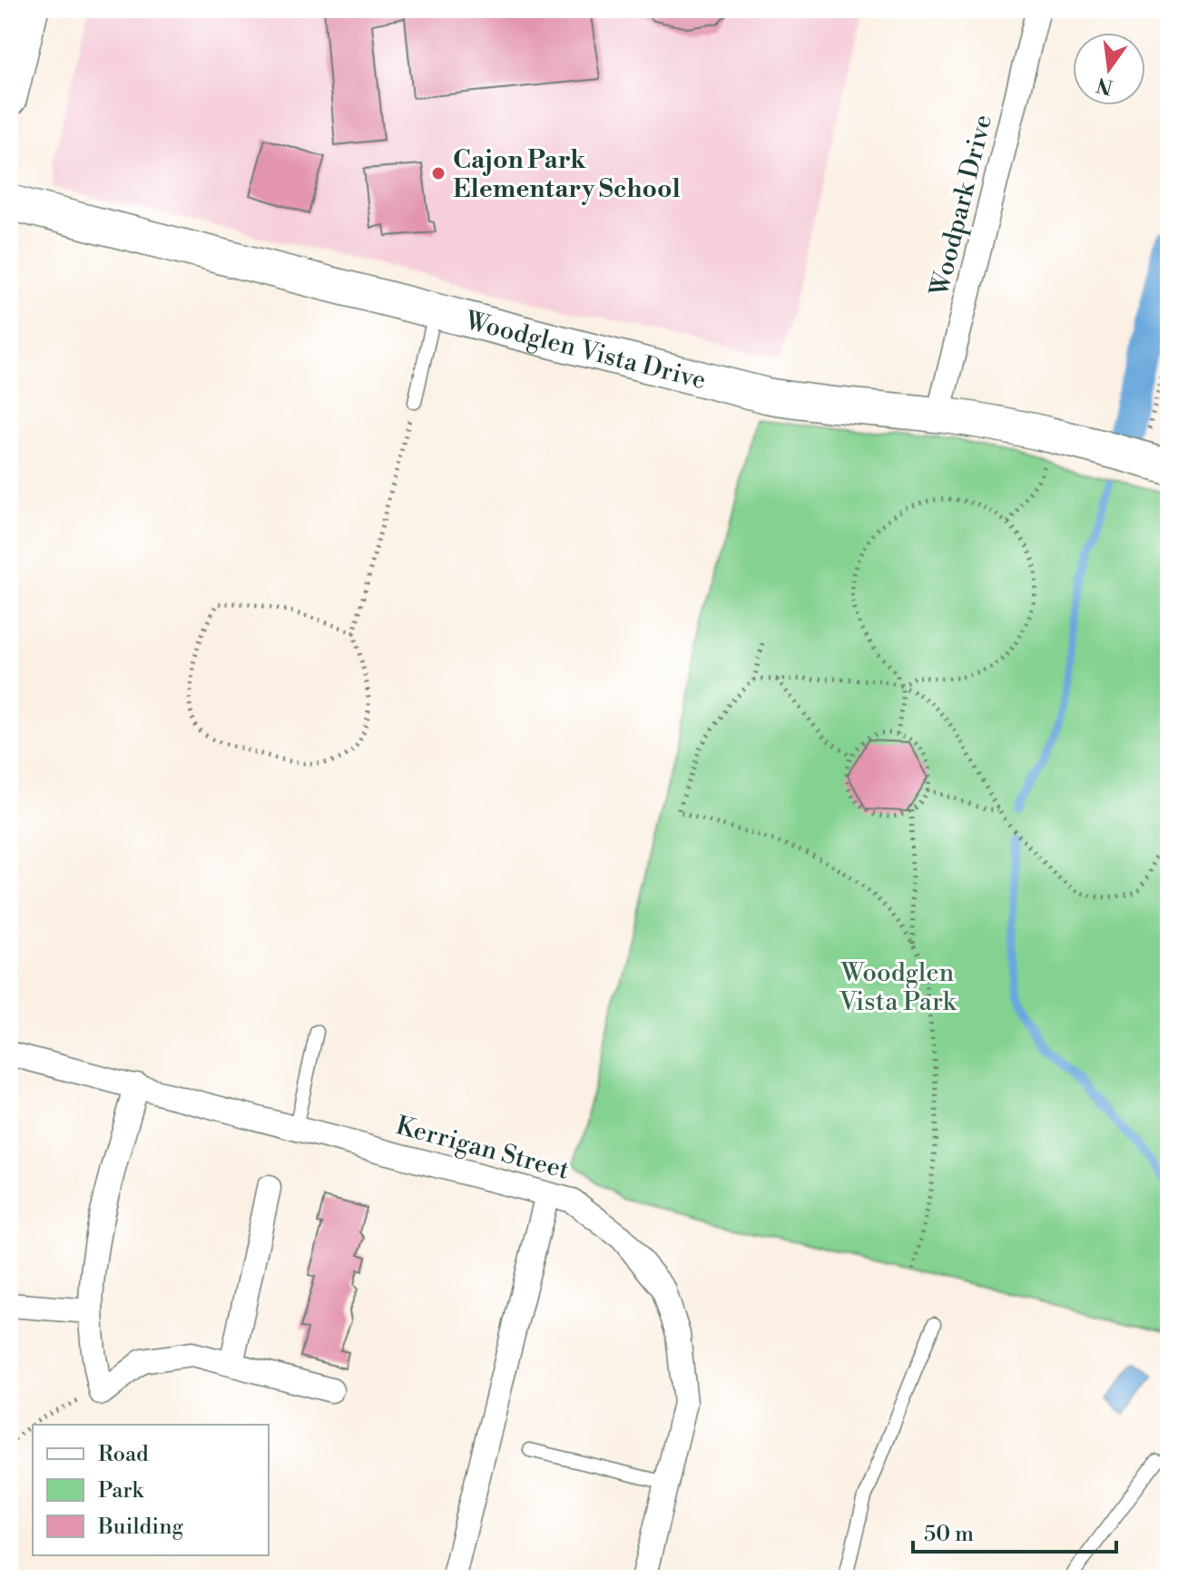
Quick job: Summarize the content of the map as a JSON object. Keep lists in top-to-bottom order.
{
  "streets": {
    "main road": ["Woodglen Vista Drive"],
    "street": ["Woodpark Drive", "Kerrigan Street"]
  },
  "crossings": [
    ["Woodpark Drive", "Woodglen Vista Drive"]
  ],
  "parks": ["Woodglen Vista Park"],
  "places": ["Cajon Park Elementary School"],
  "legend": ["Road", "Park", "Building"],
  "scale_bar": "50 m",
  "north": "bottom"
}
